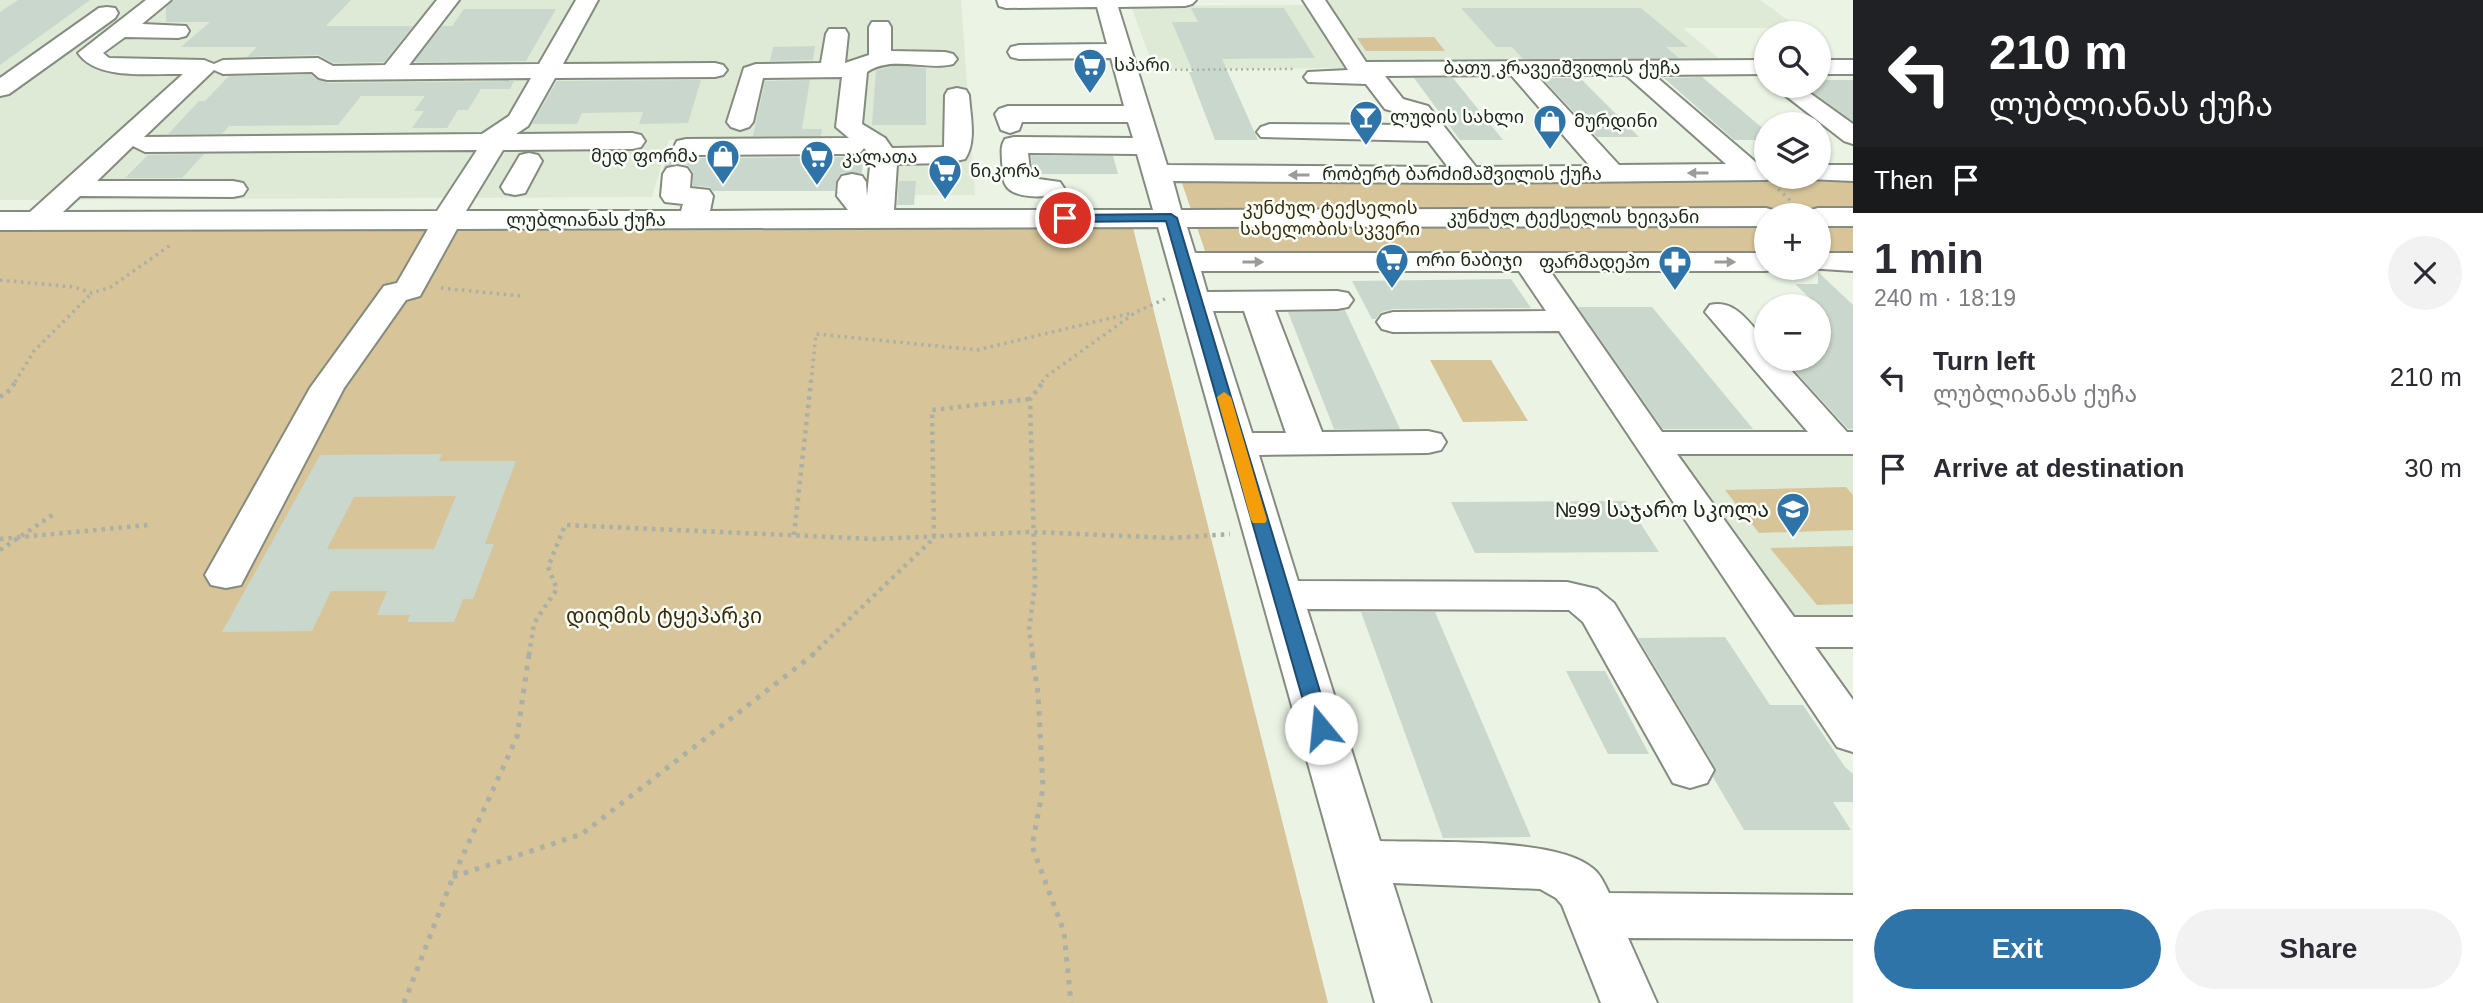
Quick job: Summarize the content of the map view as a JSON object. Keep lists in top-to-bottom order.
{
  "streets": {
    "street": [
      "ბათუ კრავეიშვილის ქუჩა",
      "რობერტ ბარძიმაშვილის ქუჩა",
      "კუნძულ ტექსელის ხეივანი",
      "ლუბლიანას ქუჩა"
    ]
  },
  "crossings": [
    ["კუნძულ ტექსელის ხეივანი", "ლუბლიანას ქუჩა"]
  ],
  "parks": ["კუნძულ ტექსელის სახელობის სკვერი", "დიღმის ტყეპარკი"],
  "places": {
    "supermarket": [
      "სპარი",
      "კალათა",
      "ნიკორა",
      "ორი ნაბიჯი"
    ],
    "bar": ["ლუდის სახლი"],
    "shop": ["მურდინი", "მედ ფორმა"],
    "pharmacy": ["ფარმადეპო"],
    "school or university": ["№99 საჯარო სკოლა"]
  },
  "page": {
    "turn": ["210 m", "ლუბლიანას ქუჩა"],
    "map_buttons": ["+", "−"],
    "then": "Then",
    "heading": ["1 min", "240 m · 18:19"],
    "list": [
      {
        "name": "Turn left",
        "note": "ლუბლიანას ქუჩა",
        "value": "210 m"
      },
      {
        "name": "Arrive at destination",
        "value": "30 m"
      }
    ],
    "buttons": ["Exit", "Share"]
  }
}
